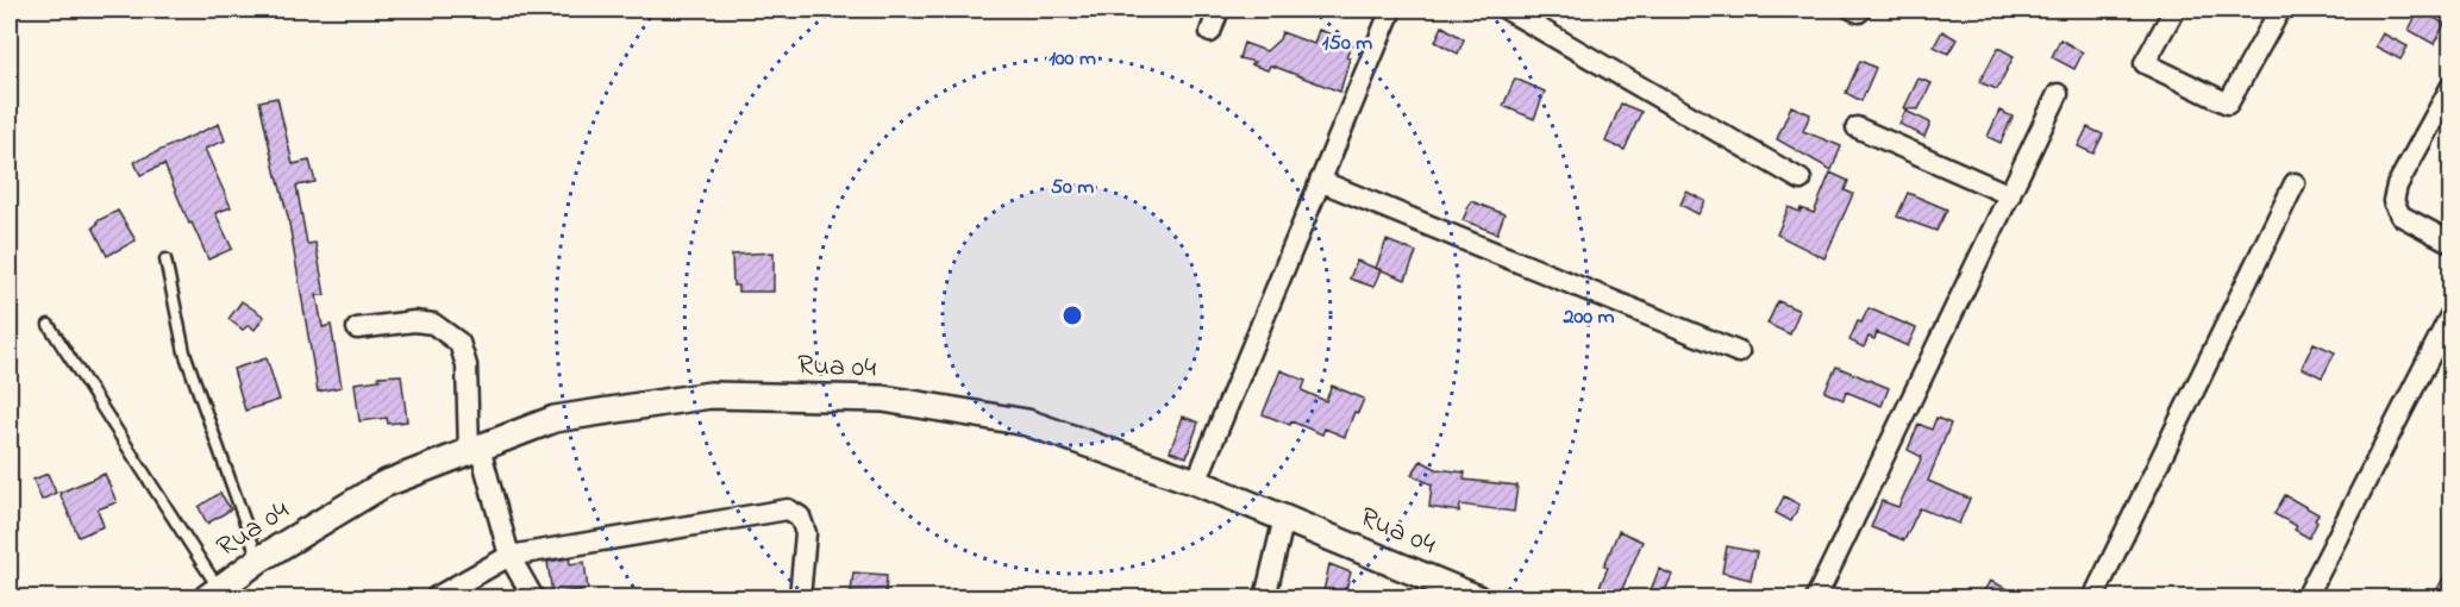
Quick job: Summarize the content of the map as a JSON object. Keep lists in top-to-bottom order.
{
  "streets": {
    "street": ["Rua 04"]
  },
  "rings": [
    "150 m",
    "100 m",
    "50 m",
    "200 m"
  ]
}
